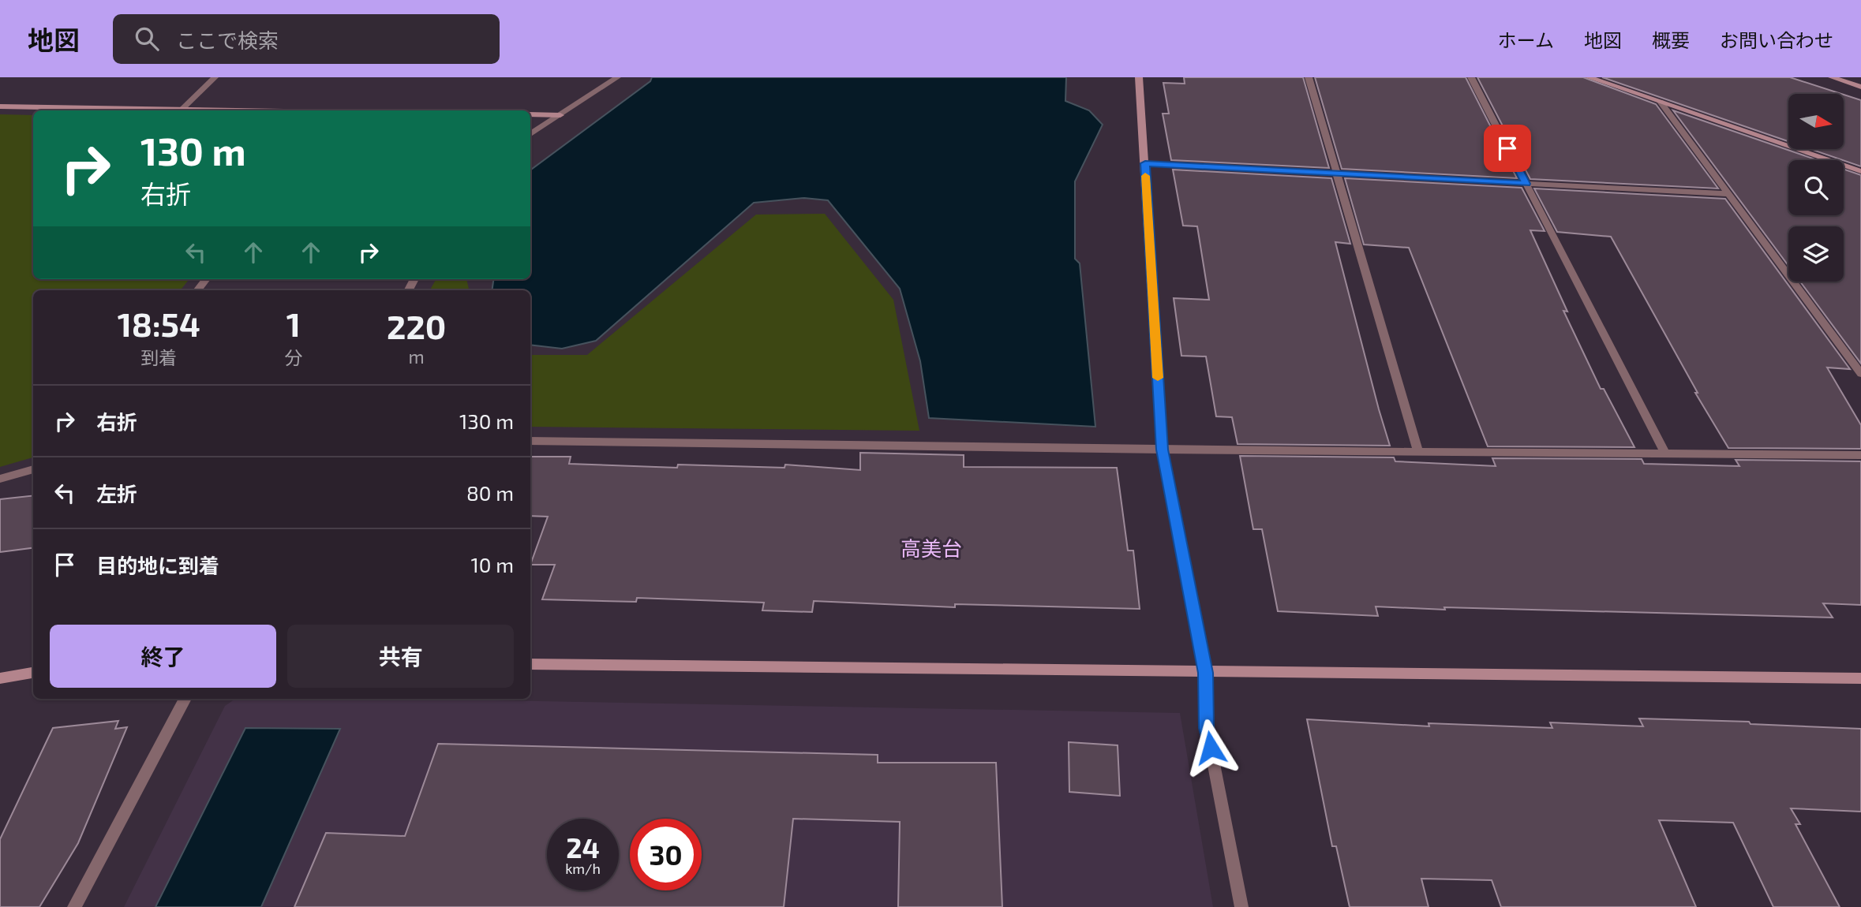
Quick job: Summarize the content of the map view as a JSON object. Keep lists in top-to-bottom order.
{
  "districts": ["高美台"],
  "north": "right",
  "page": {
    "header": "地図",
    "search": "ここで検索",
    "nav": [
      "ホーム",
      "地図",
      "概要",
      "お問い合わせ"
    ],
    "turn": ["130 m", "右折"],
    "eta": [
      "18:54",
      "到着",
      "1",
      "分",
      "220",
      "m"
    ],
    "list": [
      {
        "name": "右折",
        "value": "130 m"
      },
      {
        "name": "左折",
        "value": "80 m"
      },
      {
        "name": "目的地に到着",
        "value": "10 m"
      }
    ],
    "buttons": ["終了", "共有"],
    "speed": "24 km/h",
    "limit": "30"
  }
}
